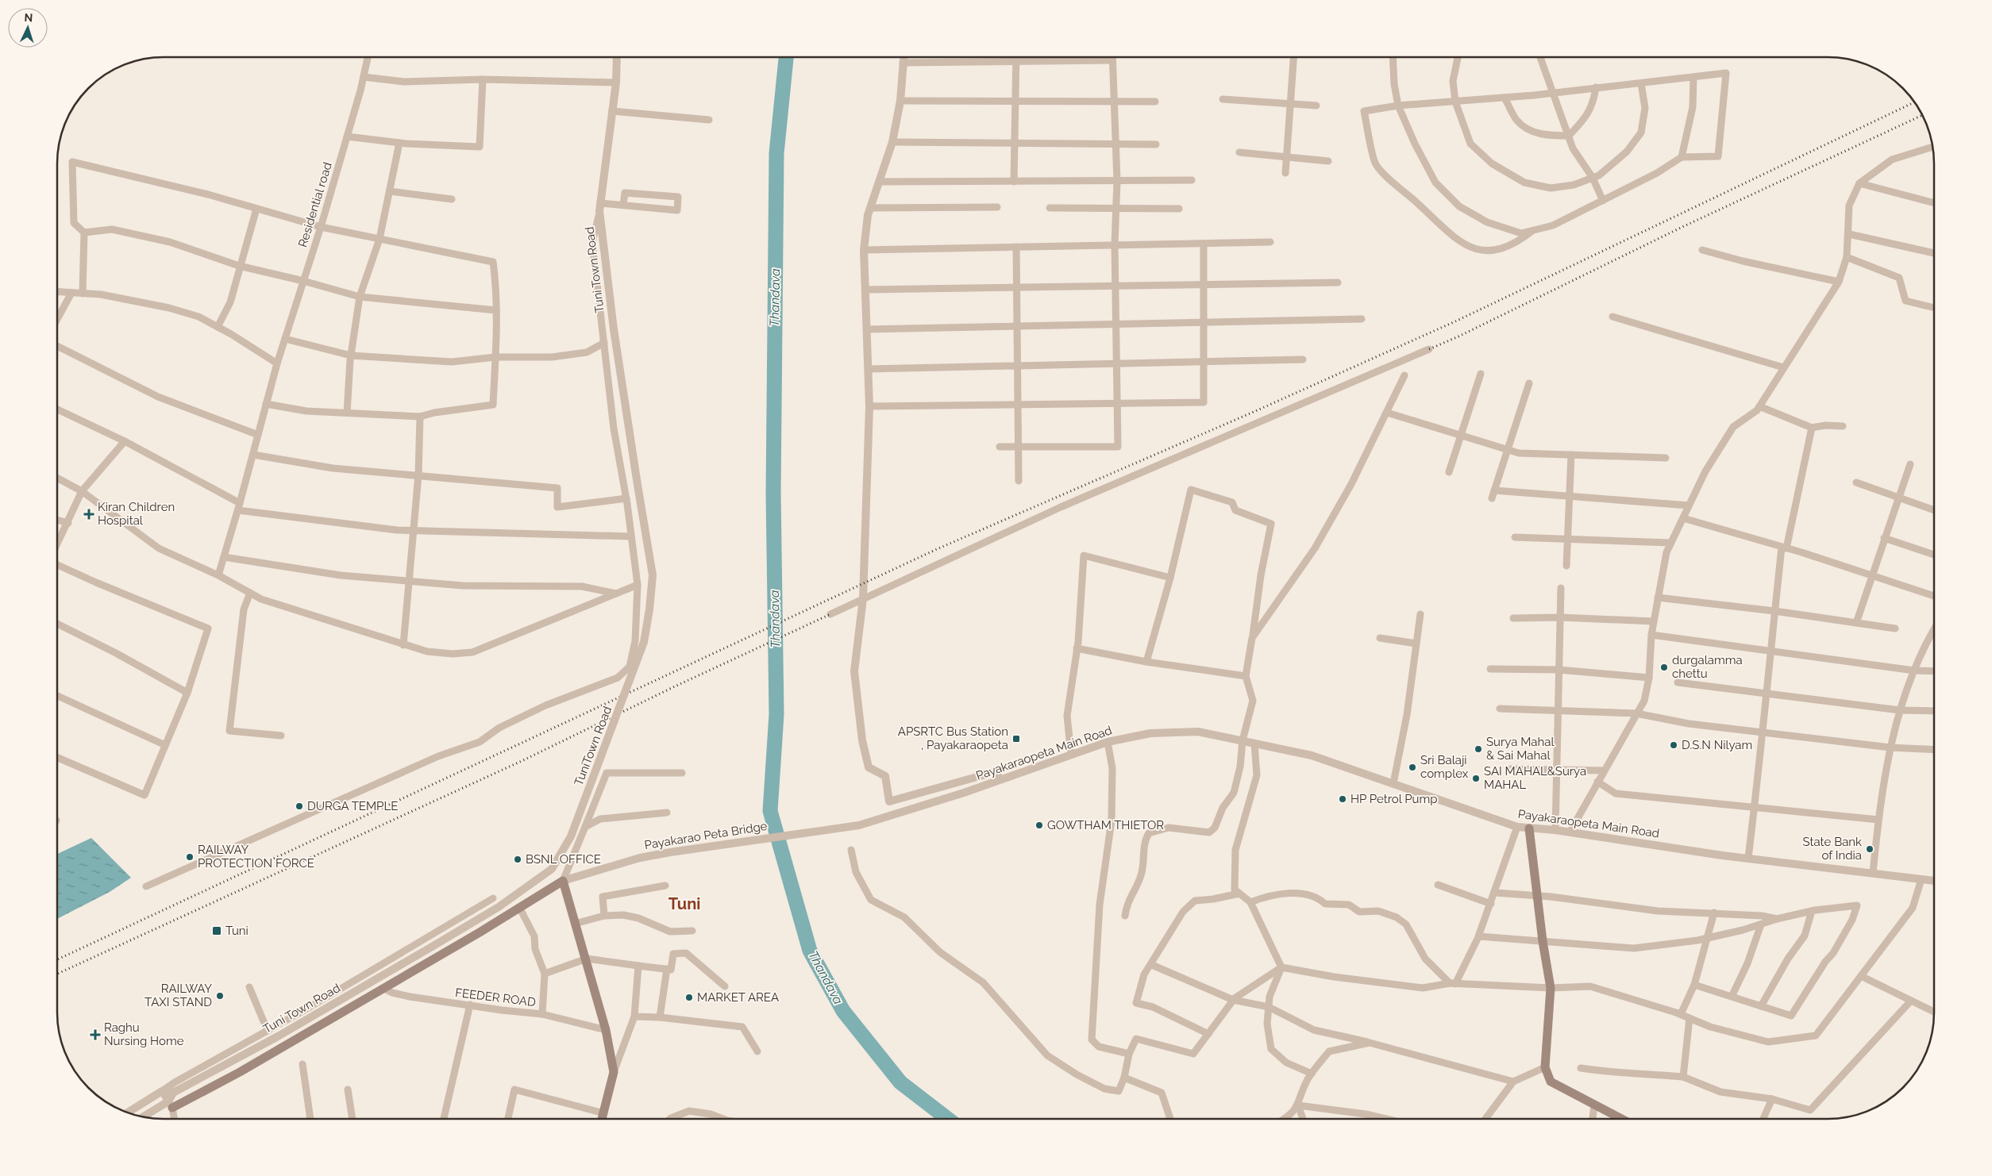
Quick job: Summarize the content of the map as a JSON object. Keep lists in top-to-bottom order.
{
  "streets": {
    "street": [
      "Residential road",
      "Tuni Town Road",
      "TuniTown Road",
      "Payakaraopeta Main Road",
      "Payakarao Peta Bridge",
      "FEEDER ROAD"
    ]
  },
  "crossings": [
    ["Tuni Town Road", "TuniTown Road"],
    ["Payakaraopeta Main Road", "Payakarao Peta Bridge"]
  ],
  "districts": ["Tuni"],
  "water": ["Thandava"],
  "places": {
    "health": ["Kiran Children Hospital", "Raghu Nursing Home"],
    "other": [
      "durgalamma chettu",
      "D.S.N Nilyam",
      "Surya Mahal & Sai Mahal",
      "Sri Balaji complex",
      "SAI MAHAL&Surya MAHAL",
      "HP Petrol Pump",
      "DURGA TEMPLE",
      "GOWTHAM THIETOR",
      "State Bank of India",
      "RAILWAY PROTECTION FORCE",
      "BSNL OFFICE",
      "RAILWAY TAXI STAND",
      "MARKET AREA"
    ],
    "transit": ["APSRTC Bus Station , Payakaraopeta", "Tuni"]
  },
  "north": "top"
}
